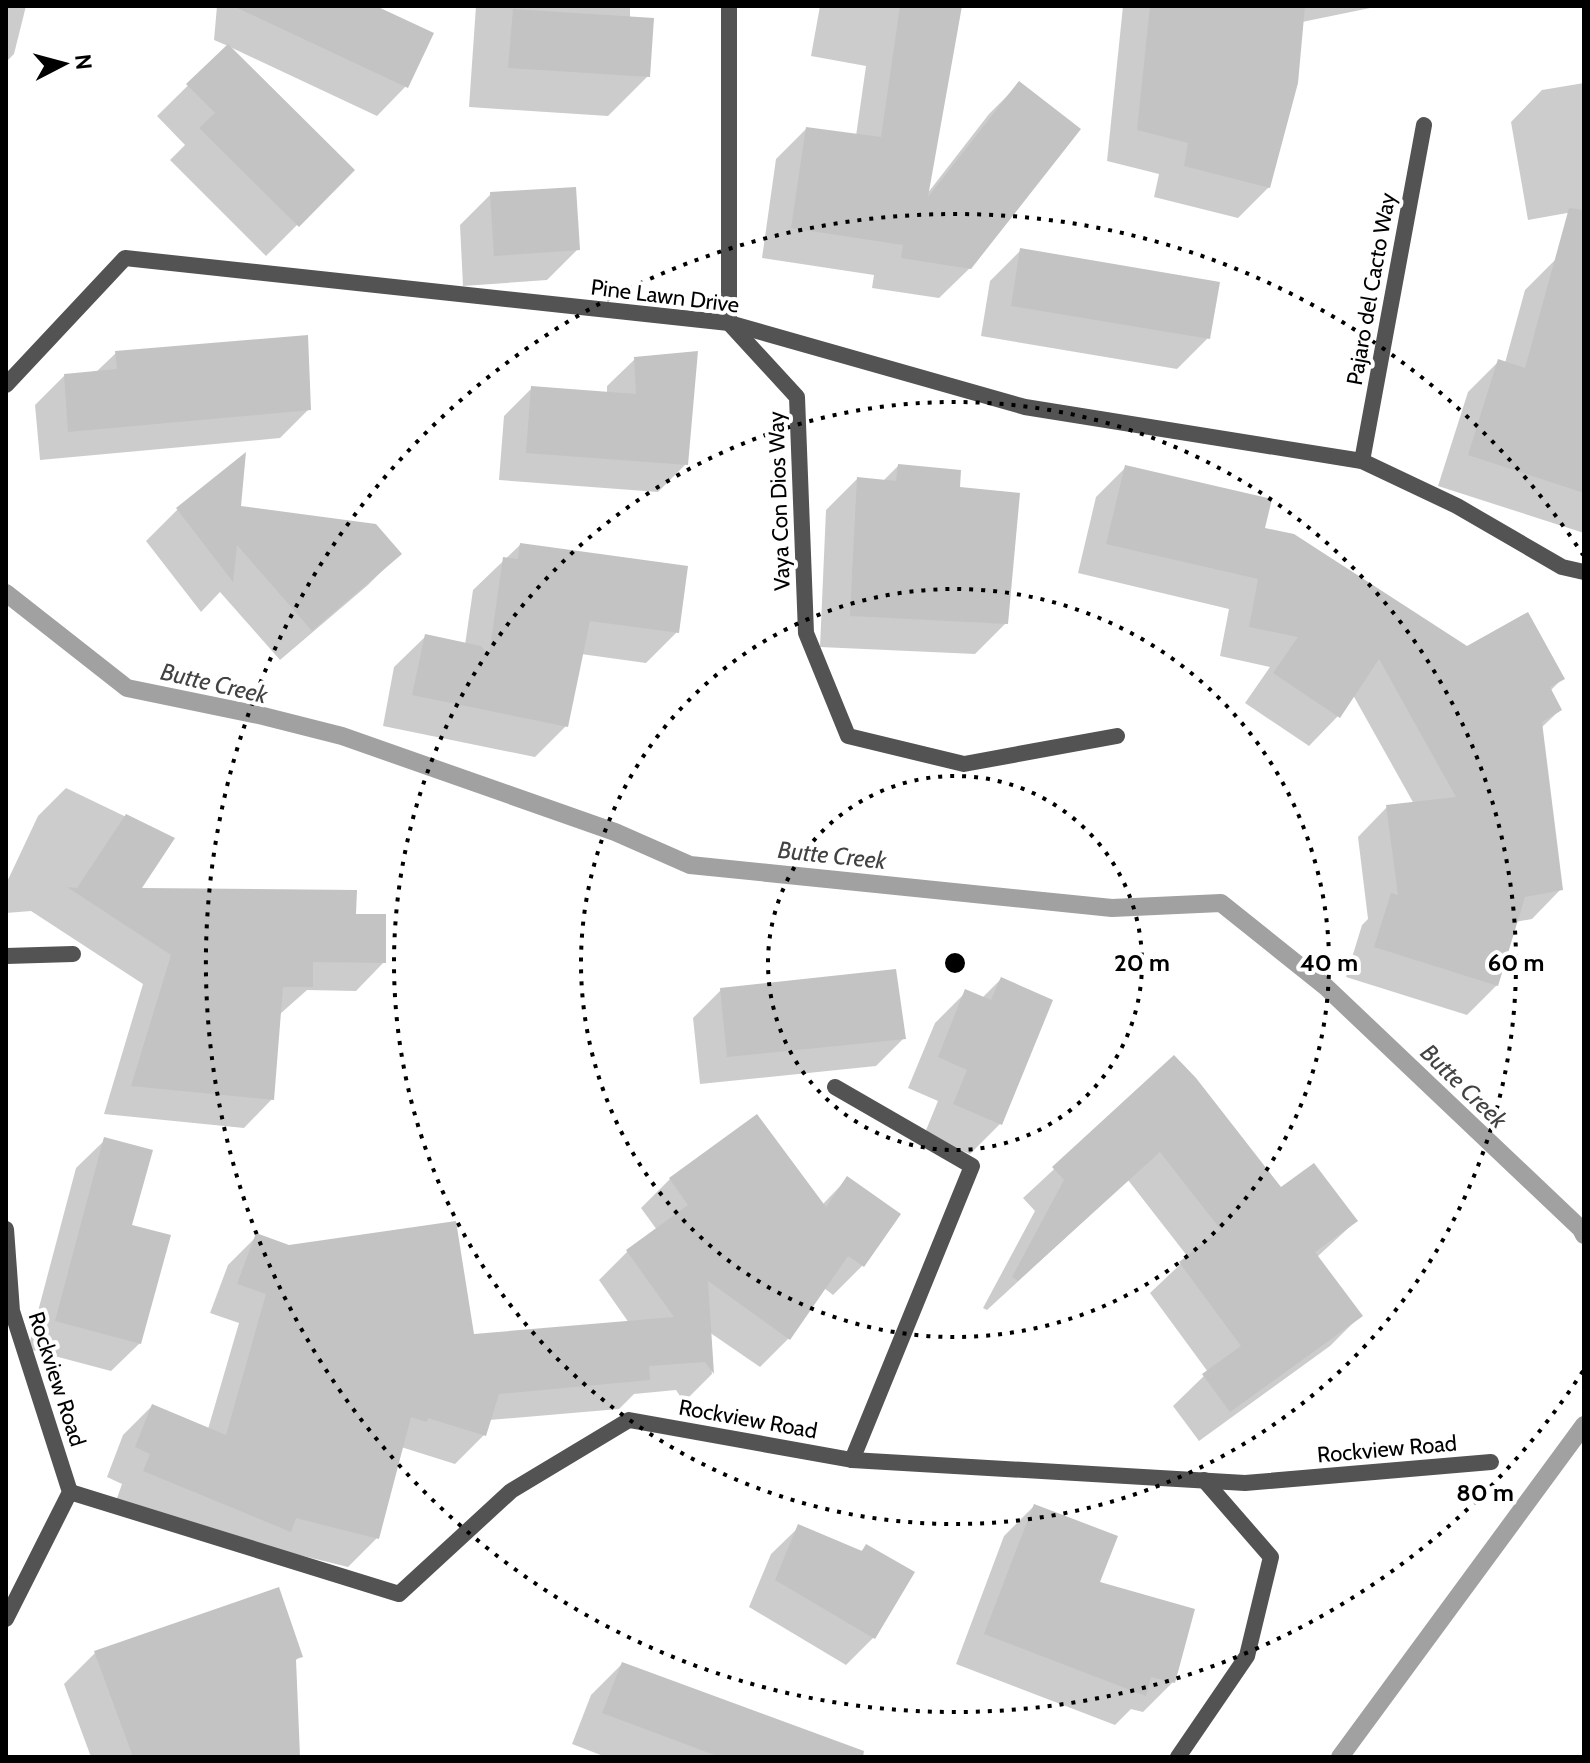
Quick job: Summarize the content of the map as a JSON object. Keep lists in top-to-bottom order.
{
  "streets": {
    "street": [
      "Pajaro del Cacto Way",
      "Pine Lawn Drive",
      "Vaya Con Dios Way",
      "Rockview Road"
    ]
  },
  "crossings": [
    ["Pajaro del Cacto Way", "Pine Lawn Drive"],
    ["Pine Lawn Drive", "Vaya Con Dios Way"]
  ],
  "water": ["Butte Creek"],
  "north": "right",
  "rings": [
    "20 m",
    "40 m",
    "60 m",
    "80 m"
  ]
}
